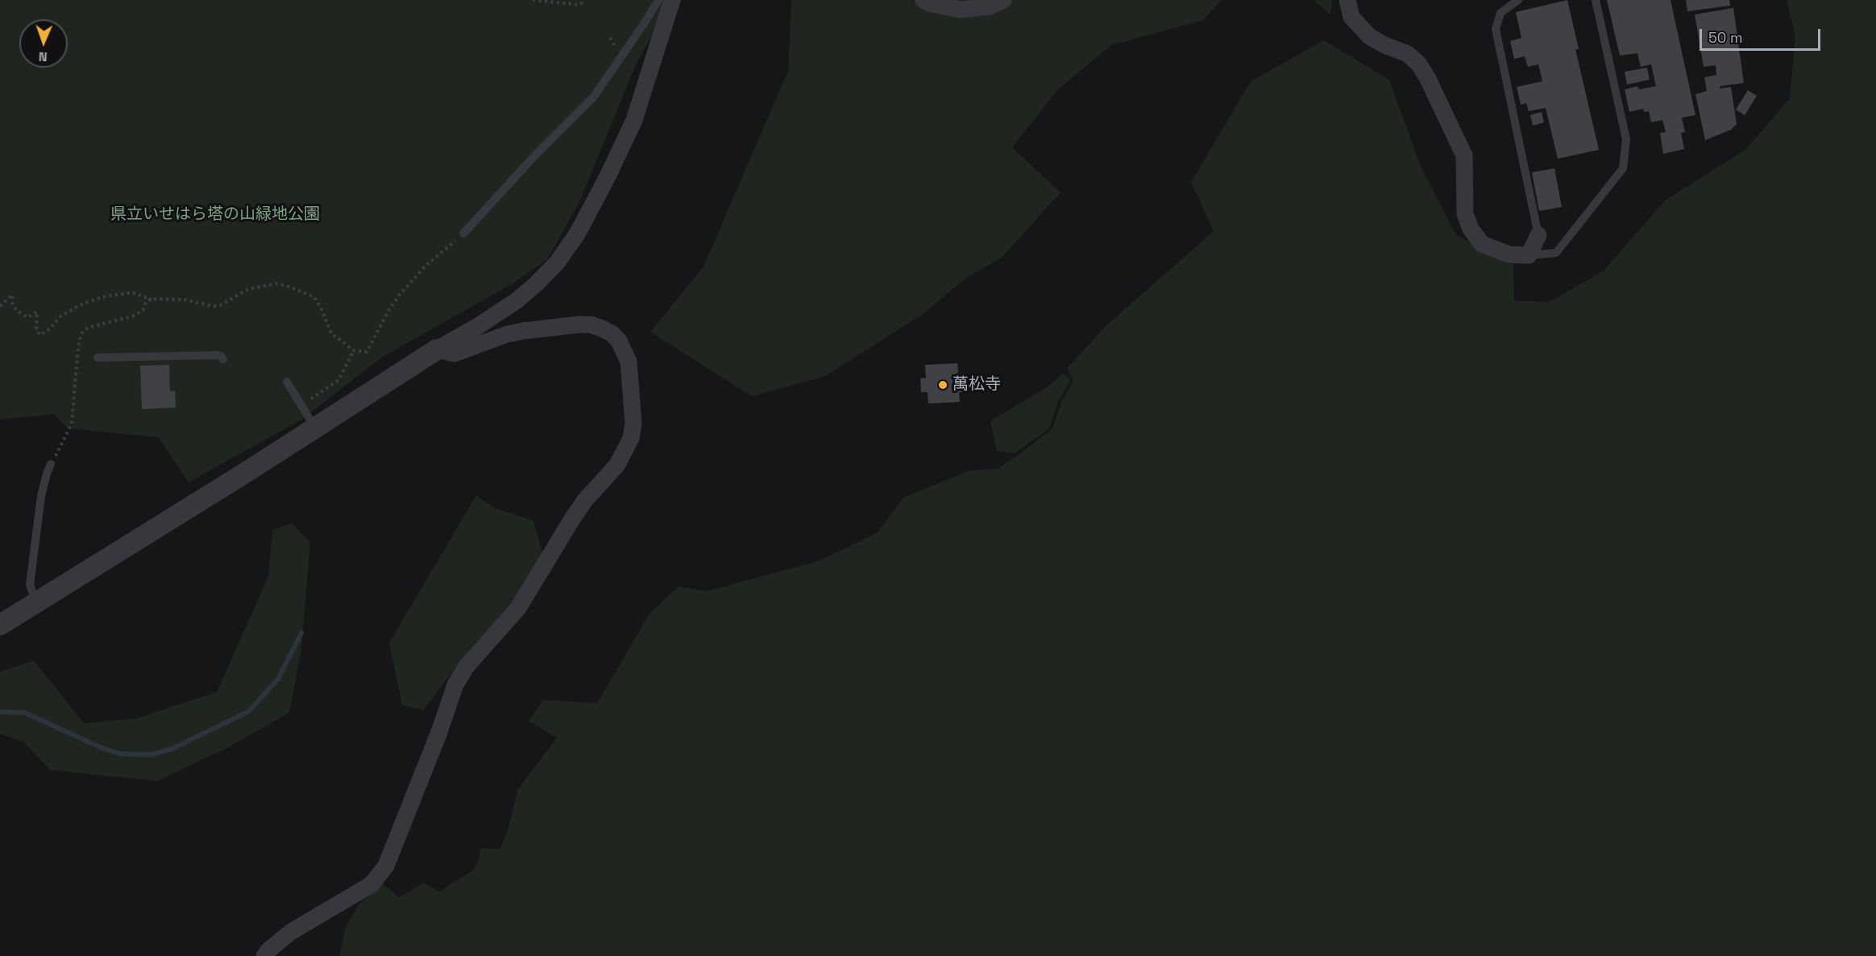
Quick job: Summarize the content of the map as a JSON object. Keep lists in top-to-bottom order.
{
  "parks": ["県立いせはら塔の山緑地公園"],
  "places": ["萬松寺"],
  "scale_bar": "50 m",
  "north": "bottom"
}
